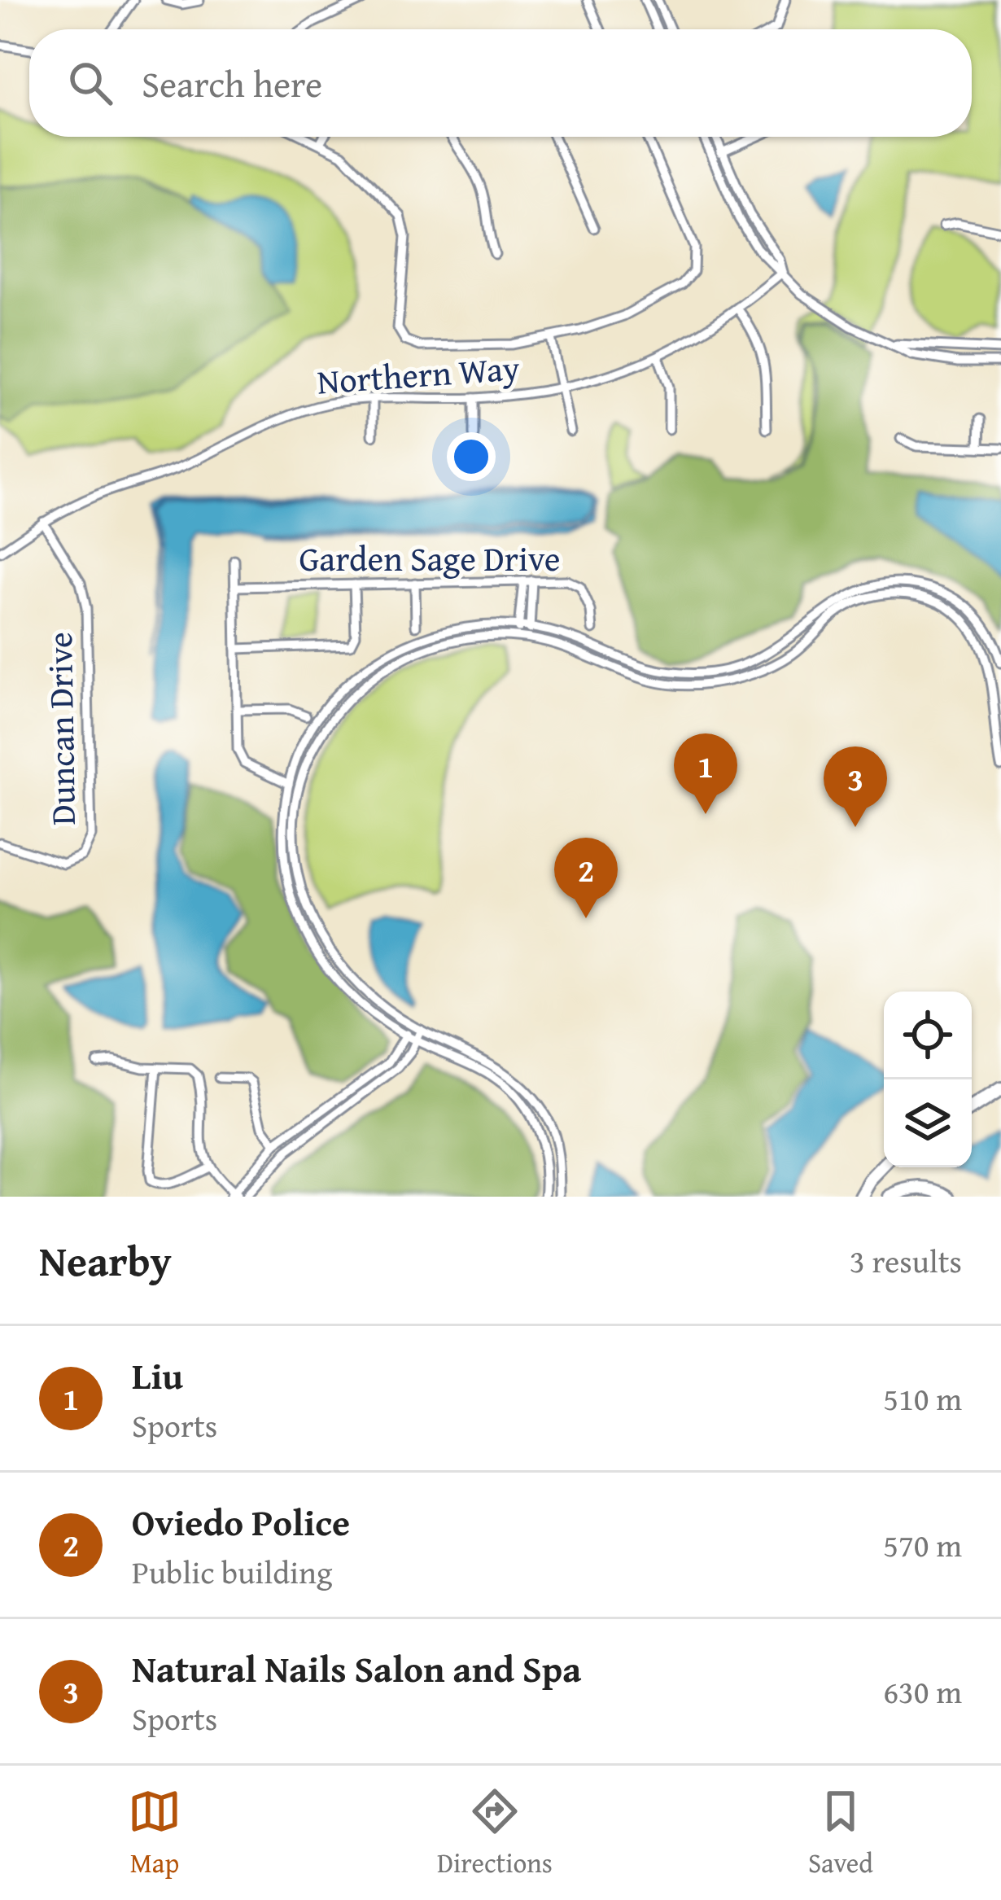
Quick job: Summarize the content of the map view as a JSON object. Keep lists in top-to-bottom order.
{
  "streets": {
    "street": ["Northern Way", "Garden Sage Drive", "Duncan Drive"]
  },
  "crossings": [
    ["Northern Way", "Duncan Drive"]
  ],
  "page": {
    "search": "Search here",
    "pins": ["1", "3", "2"],
    "heading": ["Nearby", "3 results"],
    "list": [
      {
        "mark": "1",
        "name": "Liu",
        "note": "Sports",
        "value": "510 m"
      },
      {
        "mark": "2",
        "name": "Oviedo Police",
        "note": "Public building",
        "value": "570 m"
      },
      {
        "mark": "3",
        "name": "Natural Nails Salon and Spa",
        "note": "Sports",
        "value": "630 m"
      }
    ],
    "nav": ["Map", "Directions", "Saved"]
  }
}
